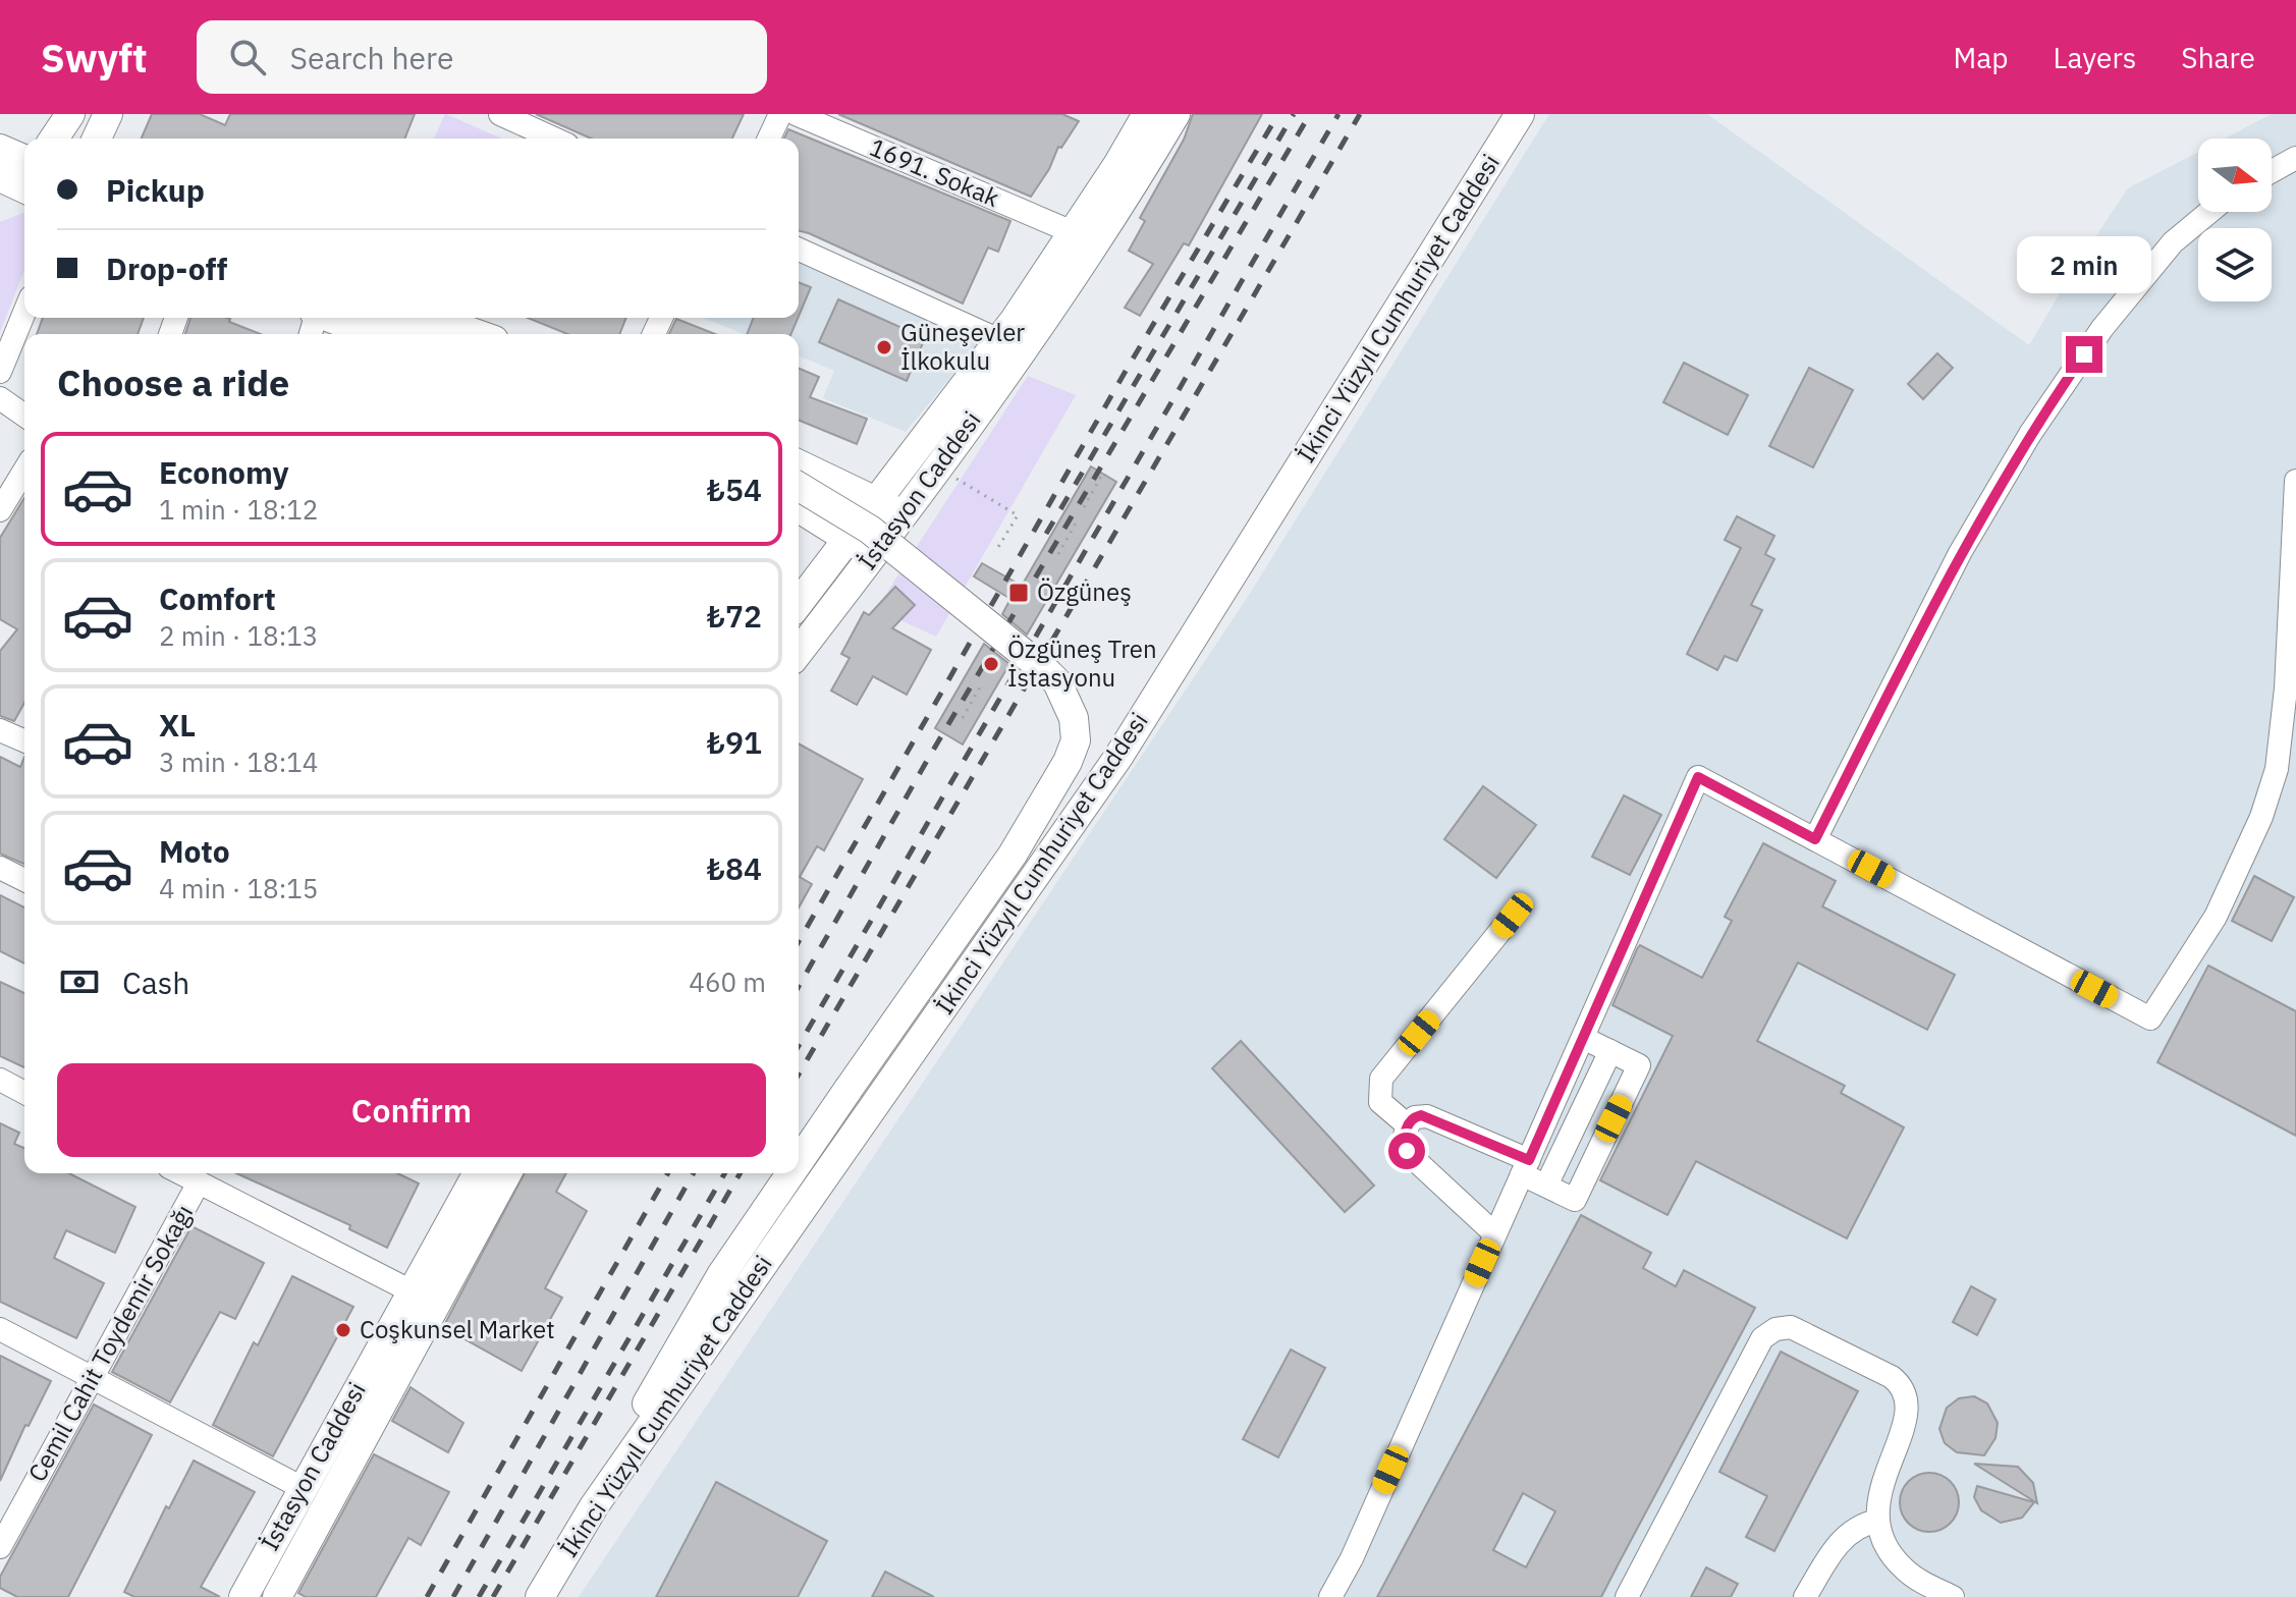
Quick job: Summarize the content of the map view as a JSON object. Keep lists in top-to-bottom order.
{
  "streets": {
    "main road": ["İkinci Yüzyıl Cumhuriyet Caddesi", "İstasyon Caddesi"],
    "street": ["1691. Sokak", "Cemil Cahit Toydemir Sokağı"]
  },
  "crossings": [
    ["1691. Sokak", "İstasyon Caddesi"]
  ],
  "places": {
    "other": ["Güneşevler İlkokulu", "Özgüneş Tren İstasyonu", "Coşkunsel Market"],
    "transit": ["Özgüneş"]
  },
  "north": "right",
  "page": {
    "header": "Swyft",
    "search": "Search here",
    "nav": ["Map", "Layers", "Share"],
    "banner": ["Pickup", "Drop-off"],
    "bubble": "2 min",
    "heading": "Choose a ride",
    "list": [
      {
        "name": "Economy",
        "note": "1 min · 18:12",
        "value": "₺54"
      },
      {
        "name": "Comfort",
        "note": "2 min · 18:13",
        "value": "₺72"
      },
      {
        "name": "XL",
        "note": "3 min · 18:14",
        "value": "₺91"
      },
      {
        "name": "Moto",
        "note": "4 min · 18:15",
        "value": "₺84"
      }
    ],
    "pay": ["Cash", "460 m"],
    "buttons": "Confirm"
  }
}
